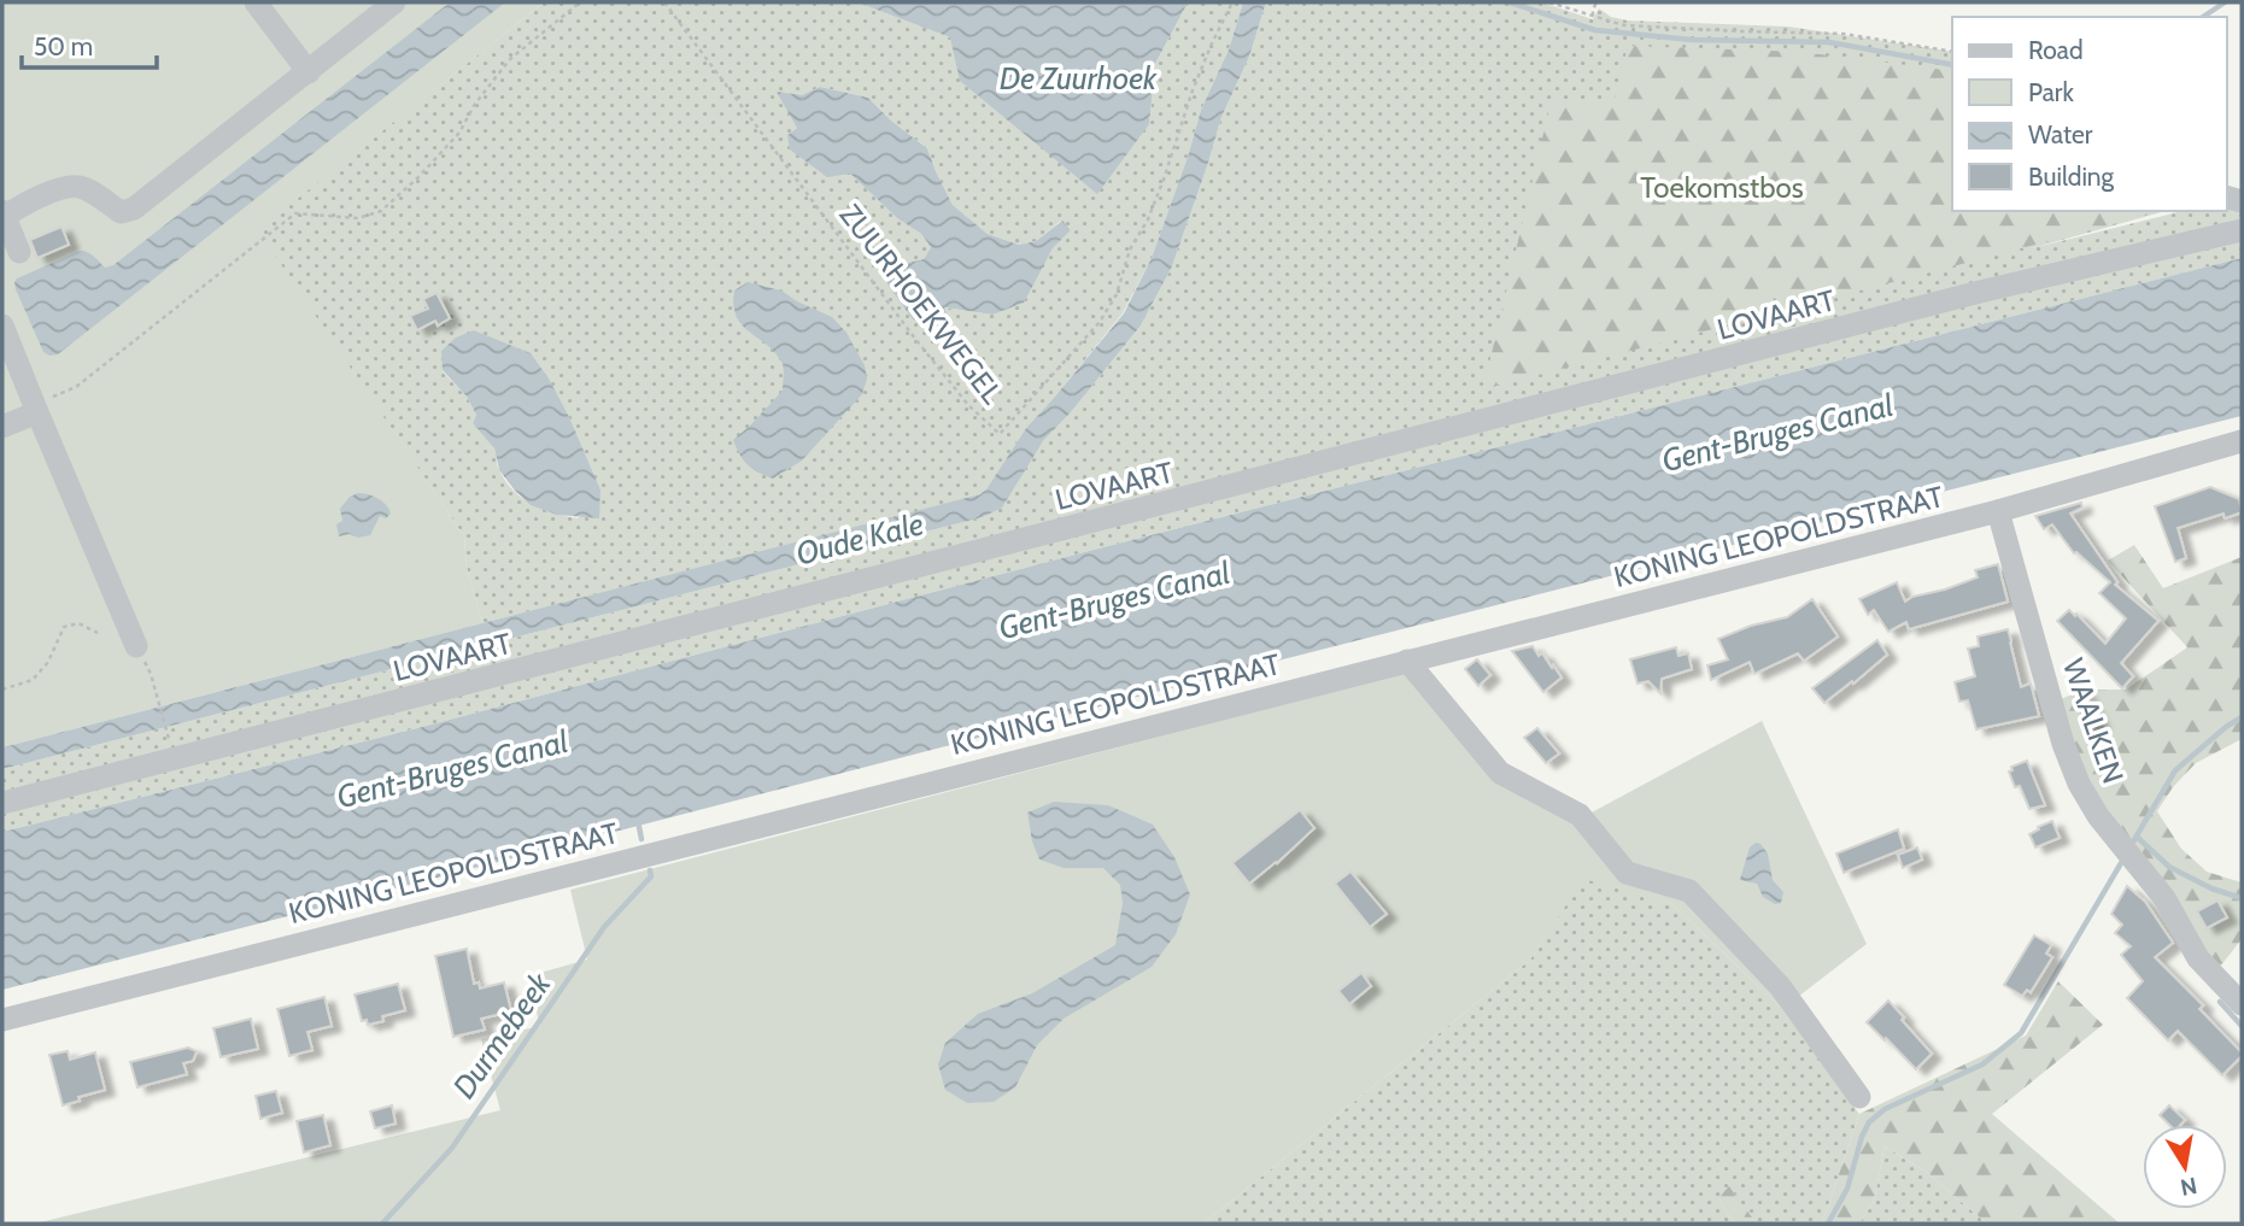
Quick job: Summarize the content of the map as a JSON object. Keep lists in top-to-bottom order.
{
  "streets": {
    "street": ["LOVAART", "KONING LEOPOLDSTRAAT", "WAALKEN"],
    "path": ["ZUURHOEKWEGEL"]
  },
  "crossings": [
    ["KONING LEOPOLDSTRAAT", "WAALKEN"]
  ],
  "water": [
    "De Zuurhoek",
    "Gent-Bruges Canal",
    "Oude Kale",
    "Durmebeek"
  ],
  "parks": ["Toekomstbos"],
  "legend": [
    "Road",
    "Park",
    "Water",
    "Building"
  ],
  "scale_bar": "50 m",
  "north": "bottom"
}
